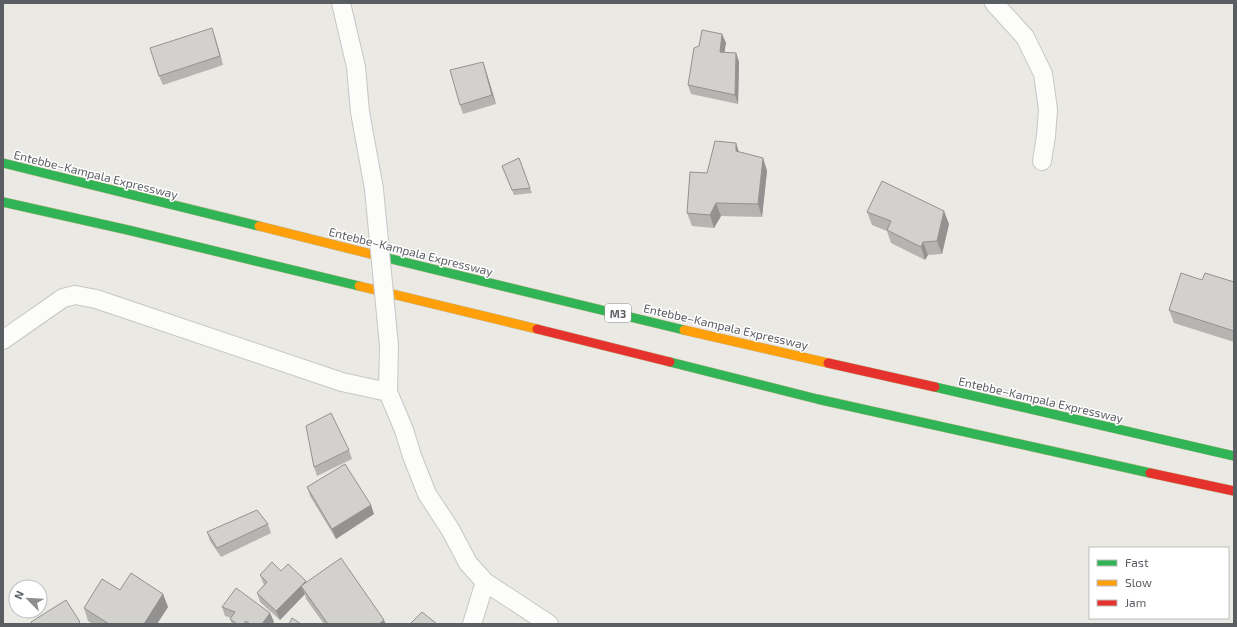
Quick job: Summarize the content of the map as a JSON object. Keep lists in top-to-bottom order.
{
  "streets": {
    "highway": ["Entebbe–Kampala Expressway", "M3"]
  },
  "legend": ["Fast", "Slow", "Jam"],
  "north": "top left"
}
